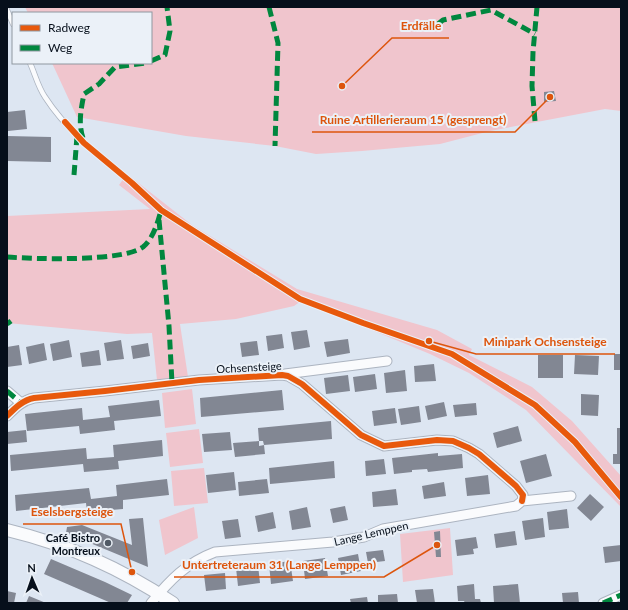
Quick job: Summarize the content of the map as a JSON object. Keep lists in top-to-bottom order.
{
  "streets": {
    "street": ["Ochsensteige", "Lange Lemppen"]
  },
  "crossings": [
    ["Ochsensteige", "Lange Lemppen"]
  ],
  "places": [
    "Erdfälle",
    "Ruine Artillerieraum 15 (gesprengt)",
    "Minipark Ochsensteige",
    "Café Bistro Montreux",
    "Untertreteraum 31 (Lange Lemppen)",
    "Eselsbergsteige"
  ],
  "legend": ["Radweg", "Weg"],
  "north": "top"
}
